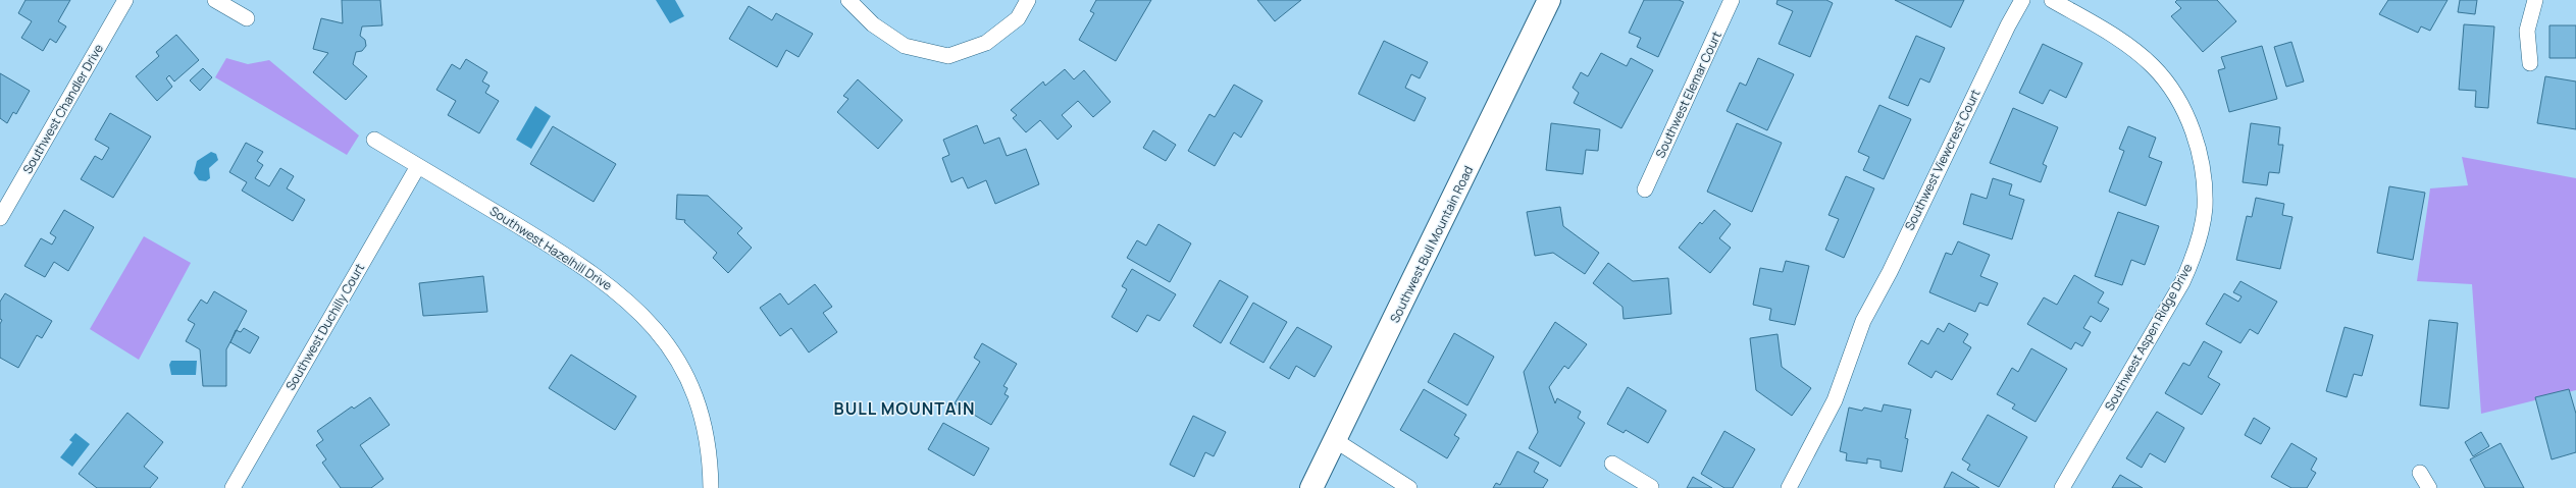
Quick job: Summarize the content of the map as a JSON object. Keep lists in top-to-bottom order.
{
  "streets": {
    "main road": ["Southwest Bull Mountain Road"],
    "street": [
      "Southwest Elemar Court",
      "Southwest Chandler Drive",
      "Southwest Viewcrest Court",
      "Southwest Hazelhill Drive",
      "Southwest Duchilly Court",
      "Southwest Aspen Ridge Drive"
    ]
  },
  "crossings": [
    ["Southwest Hazelhill Drive", "Southwest Duchilly Court"]
  ],
  "districts": ["BULL MOUNTAIN"]
}
